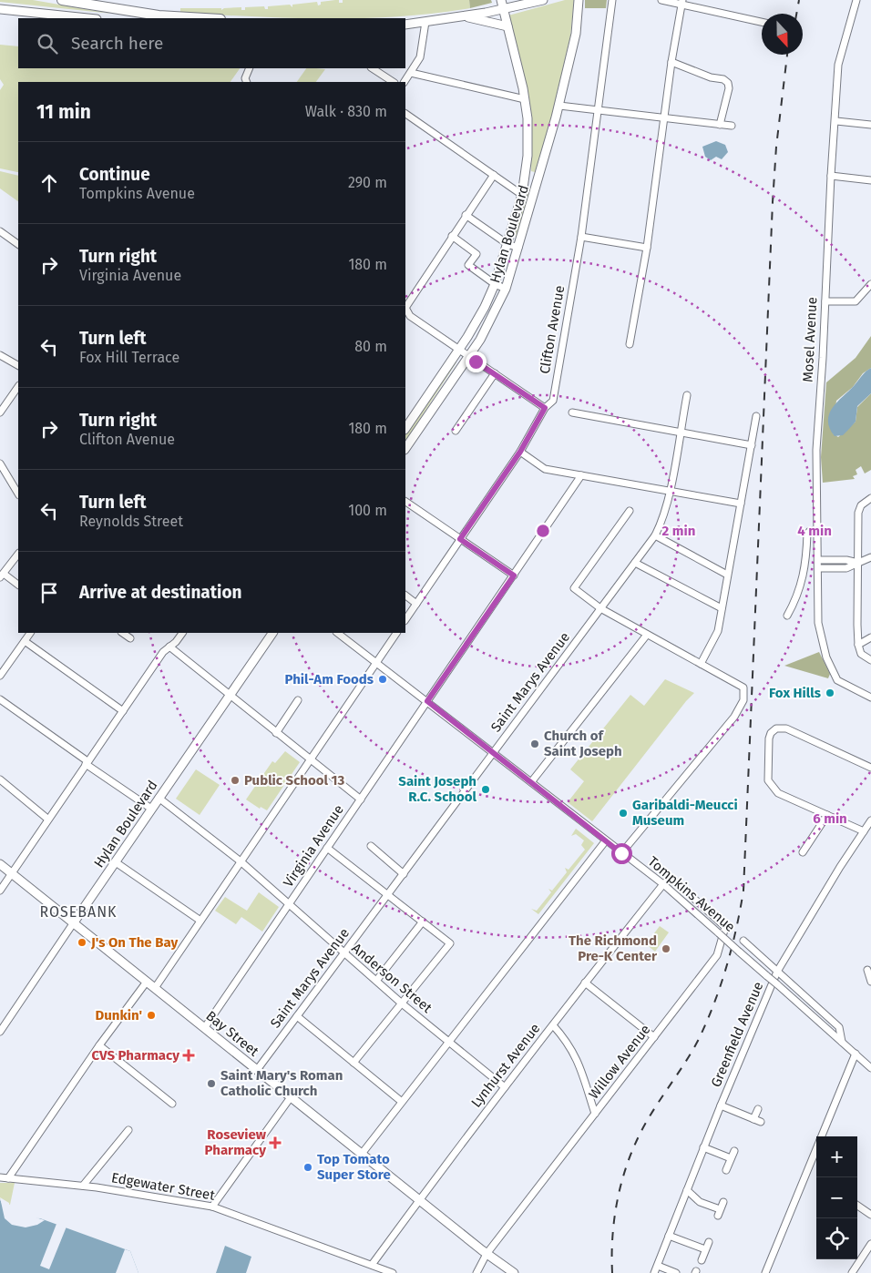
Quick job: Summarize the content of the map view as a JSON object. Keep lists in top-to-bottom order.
{
  "streets": {
    "main road": ["Hylan Boulevard", "Bay Street"],
    "street": [
      "Clifton Avenue",
      "Mosel Avenue",
      "Saint Marys Avenue",
      "Virginia Avenue",
      "Tompkins Avenue",
      "Anderson Street",
      "Greenfield Avenue",
      "Willow Avenue",
      "Lynhurst Avenue",
      "Edgewater Street"
    ]
  },
  "crossings": [
    ["Hylan Boulevard", "Anderson Street"],
    ["Hylan Boulevard", "Bay Street"],
    ["Saint Marys Avenue", "Tompkins Avenue"],
    ["Saint Marys Avenue", "Anderson Street"],
    ["Saint Marys Avenue", "Bay Street"],
    ["Virginia Avenue", "Tompkins Avenue"],
    ["Virginia Avenue", "Anderson Street"],
    ["Virginia Avenue", "Bay Street"],
    ["Tompkins Avenue", "Willow Avenue"],
    ["Tompkins Avenue", "Lynhurst Avenue"],
    ["Anderson Street", "Lynhurst Avenue"],
    ["Bay Street", "Willow Avenue"],
    ["Bay Street", "Lynhurst Avenue"],
    ["Willow Avenue", "Lynhurst Avenue"],
    ["Lynhurst Avenue", "Edgewater Street"]
  ],
  "districts": ["ROSEBANK"],
  "places": {
    "other": [
      "Phil-Am Foods",
      "Fox Hills",
      "Church of Saint Joseph",
      "Public School 13",
      "Saint Joseph R.C. School",
      "Garibaldi-Meucci Museum",
      "J's On The Bay",
      "The Richmond Pre-K Center",
      "Dunkin'",
      "Saint Mary's Roman Catholic Church",
      "Top Tomato Super Store"
    ],
    "health": ["CVS Pharmacy", "Roseview Pharmacy"]
  },
  "north": "bottom",
  "page": {
    "search": "Search here",
    "heading": ["11 min", "Walk · 830 m"],
    "list": [
      ["Continue", "Tompkins Avenue", "290 m"],
      ["Turn right", "Virginia Avenue", "180 m"],
      ["Turn left", "Fox Hill Terrace", "80 m"],
      ["Turn right", "Clifton Avenue", "180 m"],
      ["Turn left", "Reynolds Street", "100 m"],
      "Arrive at destination"
    ],
    "map_buttons": ["+", "−"]
  },
  "rings": ["2 min", "4 min", "6 min"]
}
